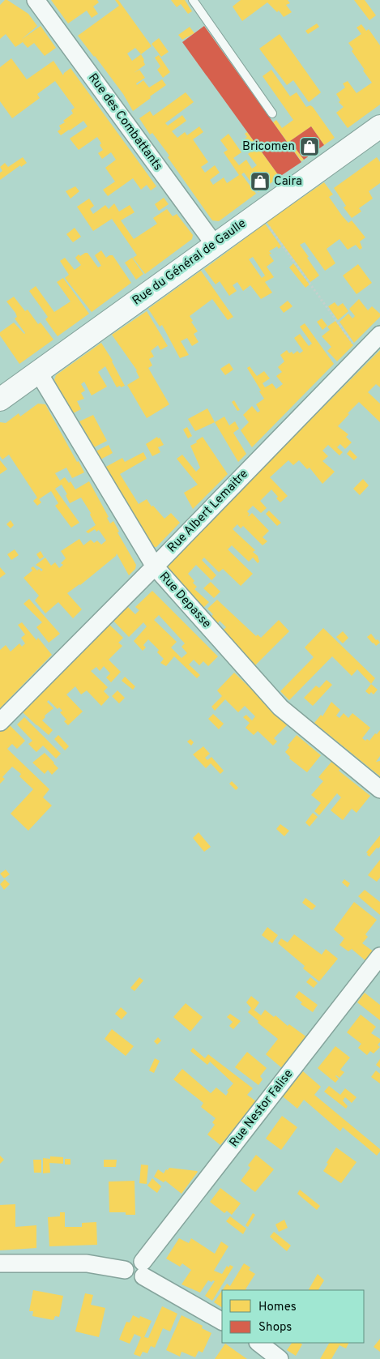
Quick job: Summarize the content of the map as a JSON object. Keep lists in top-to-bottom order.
{
  "streets": {
    "main road": ["Rue du Général de Gaulle"],
    "street": [
      "Rue des Combattants",
      "Rue Albert Lemaitre",
      "Rue Depasse",
      "Rue Nestor Falise"
    ]
  },
  "crossings": [
    ["Rue des Combattants", "Rue du Général de Gaulle"],
    ["Rue du Général de Gaulle", "Rue Depasse"],
    ["Rue Albert Lemaitre", "Rue Depasse"]
  ],
  "places": {
    "shop": ["Bricomen", "Caira"]
  },
  "legend": ["Homes", "Shops"]
}
